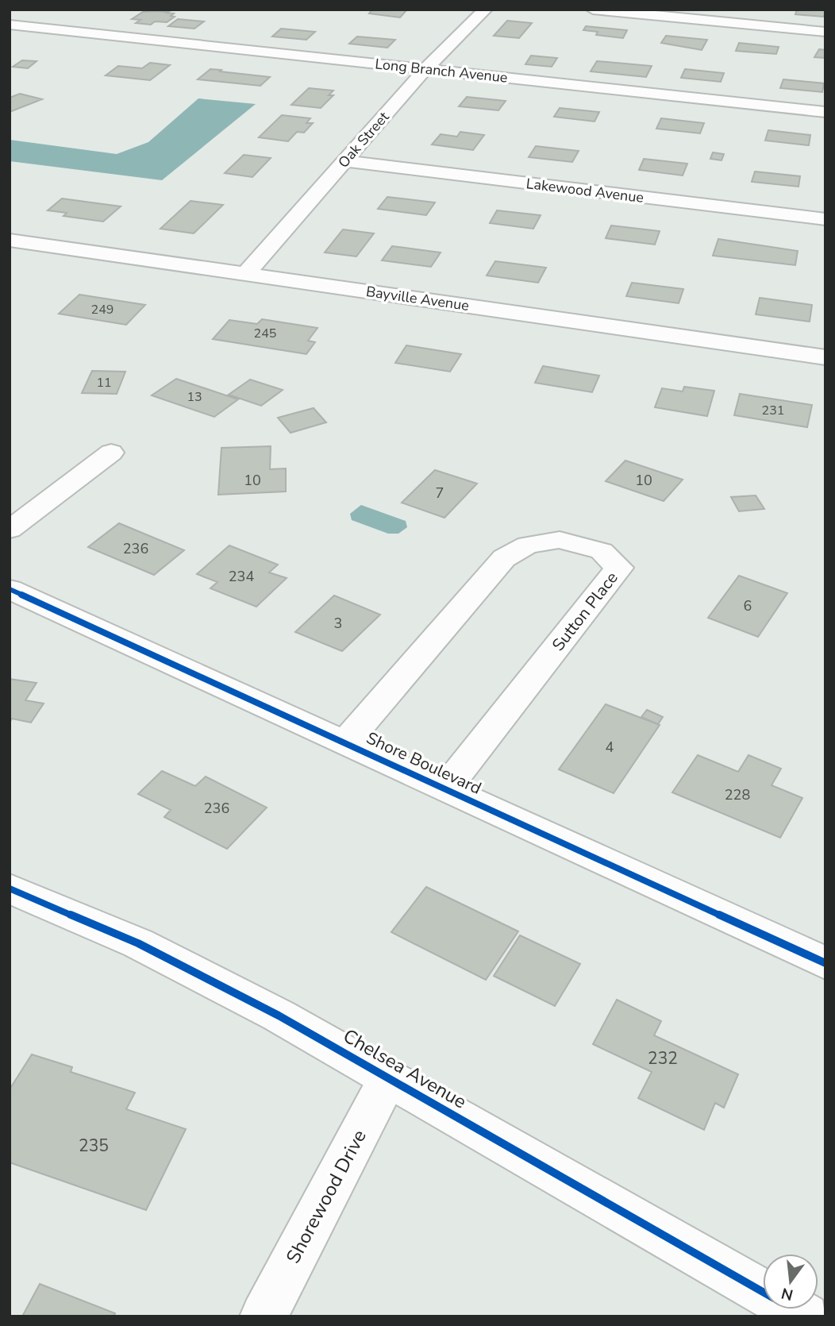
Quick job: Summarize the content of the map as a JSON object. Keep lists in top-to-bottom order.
{
  "streets": {
    "street": [
      "Long Branch Avenue",
      "Oak Street",
      "Lakewood Avenue",
      "Bayville Avenue",
      "Sutton Place",
      "Shore Boulevard",
      "Chelsea Avenue",
      "Shorewood Drive"
    ]
  },
  "crossings": [
    ["Long Branch Avenue", "Oak Street"],
    ["Oak Street", "Lakewood Avenue"],
    ["Oak Street", "Bayville Avenue"],
    ["Sutton Place", "Shore Boulevard"],
    ["Chelsea Avenue", "Shorewood Drive"]
  ],
  "house_numbers": [
    "249",
    "245",
    "11",
    "13",
    "231",
    "10",
    "10",
    "7",
    "236",
    "234",
    "6",
    "3",
    "4",
    "228",
    "236",
    "232",
    "235"
  ],
  "north": "bottom"
}
